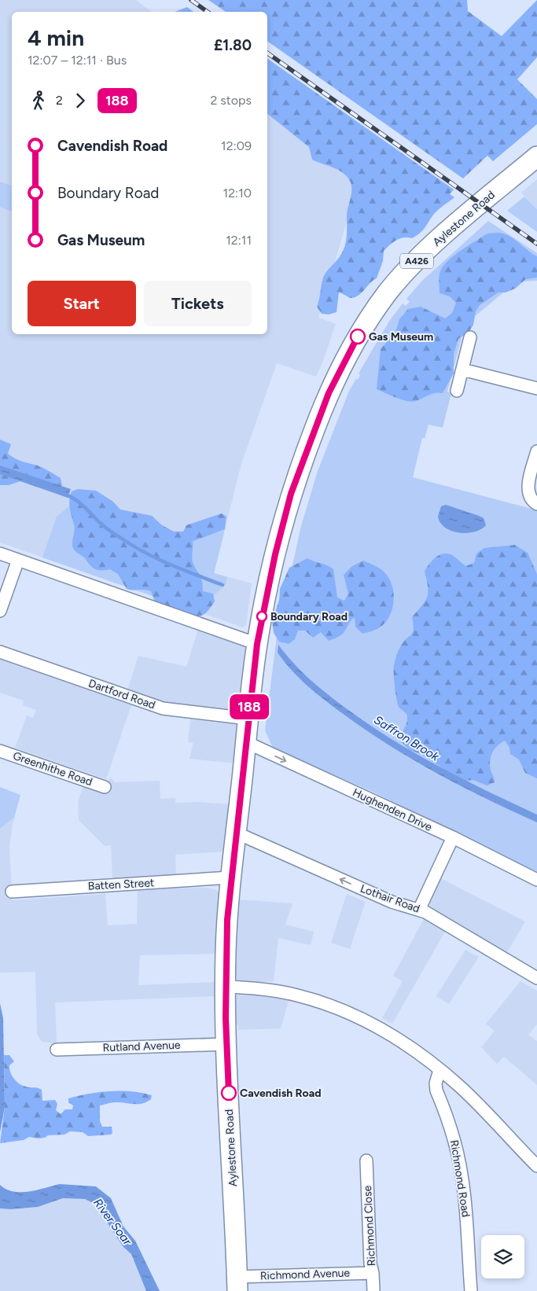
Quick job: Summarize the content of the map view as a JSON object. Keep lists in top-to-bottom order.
{
  "streets": {
    "main road": ["Aylestone Road", "A426"],
    "street": [
      "Dartford Road",
      "Greenhithe Road",
      "Hughenden Drive",
      "Batten Street",
      "Lothair Road",
      "Rutland Avenue",
      "Richmond Road",
      "Richmond Close",
      "Richmond Avenue"
    ]
  },
  "crossings": [
    ["Aylestone Road", "Dartford Road"],
    ["Aylestone Road", "Hughenden Drive"],
    ["Aylestone Road", "Batten Street"],
    ["Aylestone Road", "Lothair Road"],
    ["Aylestone Road", "Rutland Avenue"],
    ["Aylestone Road", "Richmond Avenue"],
    ["Richmond Close", "Richmond Avenue"]
  ],
  "one_way": ["Hughenden Drive", "Lothair Road"],
  "water": ["Saffron Brook", "River Soar"],
  "places": ["Gas Museum", "Boundary Road", "Cavendish Road"],
  "lines": ["bus line 188"],
  "page": {
    "on_map": "188",
    "heading": ["4 min", "12:07 – 12:11 · Bus", "£1.80"],
    "legs": ["2", "188", "2 stops"],
    "list": [
      {
        "name": "Cavendish Road",
        "value": "12:09"
      },
      {
        "name": "Boundary Road",
        "value": "12:10"
      },
      {
        "name": "Gas Museum",
        "value": "12:11"
      }
    ],
    "buttons": ["Start", "Tickets"]
  }
}
